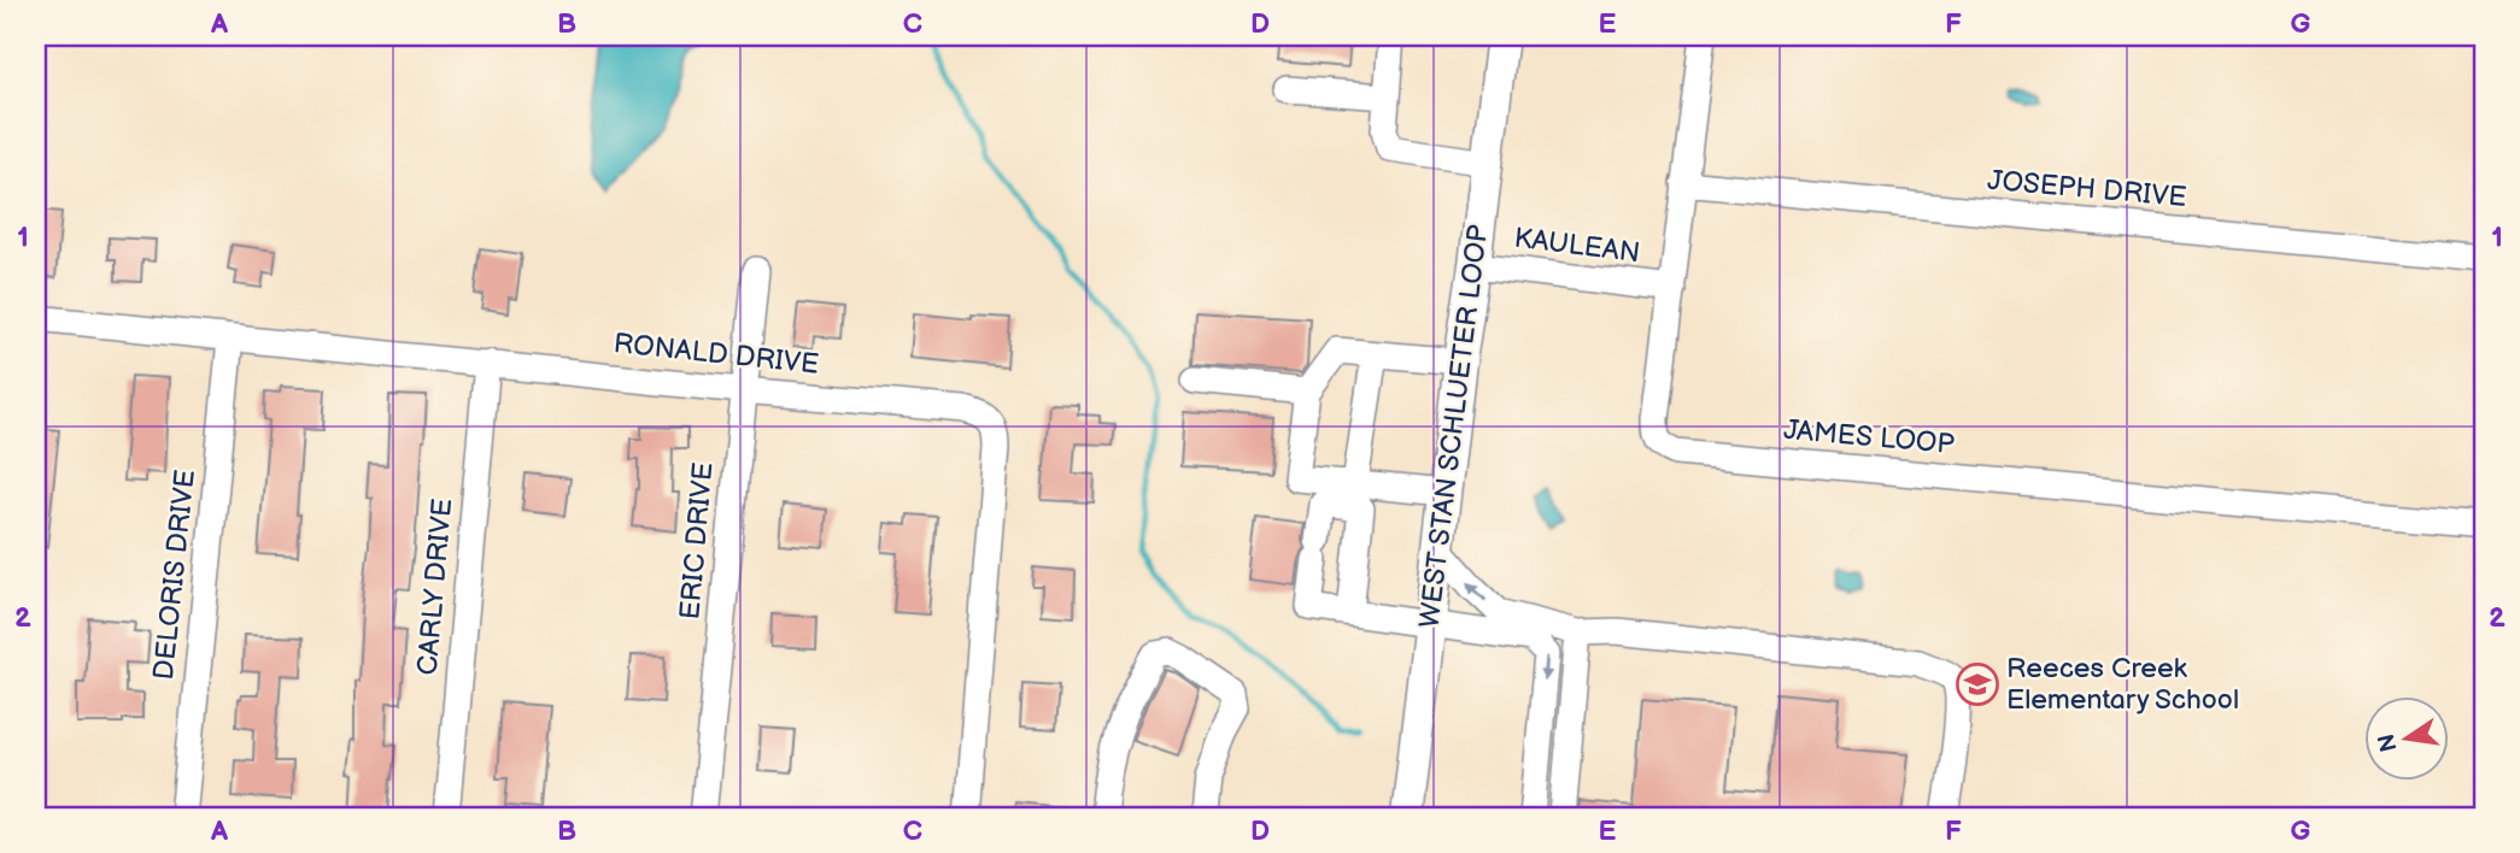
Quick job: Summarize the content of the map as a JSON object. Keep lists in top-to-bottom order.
{
  "streets": {
    "main road": ["WEST STAN SCHLUETER LOOP"],
    "street": [
      "JOSEPH DRIVE",
      "KAULEAN",
      "RONALD DRIVE",
      "JAMES LOOP",
      "ERIC DRIVE",
      "DELORIS DRIVE",
      "CARLY DRIVE"
    ]
  },
  "crossings": [
    ["JOSEPH DRIVE", "JAMES LOOP"],
    ["KAULEAN", "WEST STAN SCHLUETER LOOP"],
    ["KAULEAN", "JAMES LOOP"],
    ["RONALD DRIVE", "ERIC DRIVE"],
    ["RONALD DRIVE", "DELORIS DRIVE"],
    ["RONALD DRIVE", "CARLY DRIVE"]
  ],
  "places": {
    "school or university": ["Reeces Creek Elementary School"]
  },
  "north": "left",
  "grid": {
    "columns": [
      "A",
      "B",
      "C",
      "D",
      "E",
      "F",
      "G"
    ],
    "rows": ["1", "2"]
  }
}
